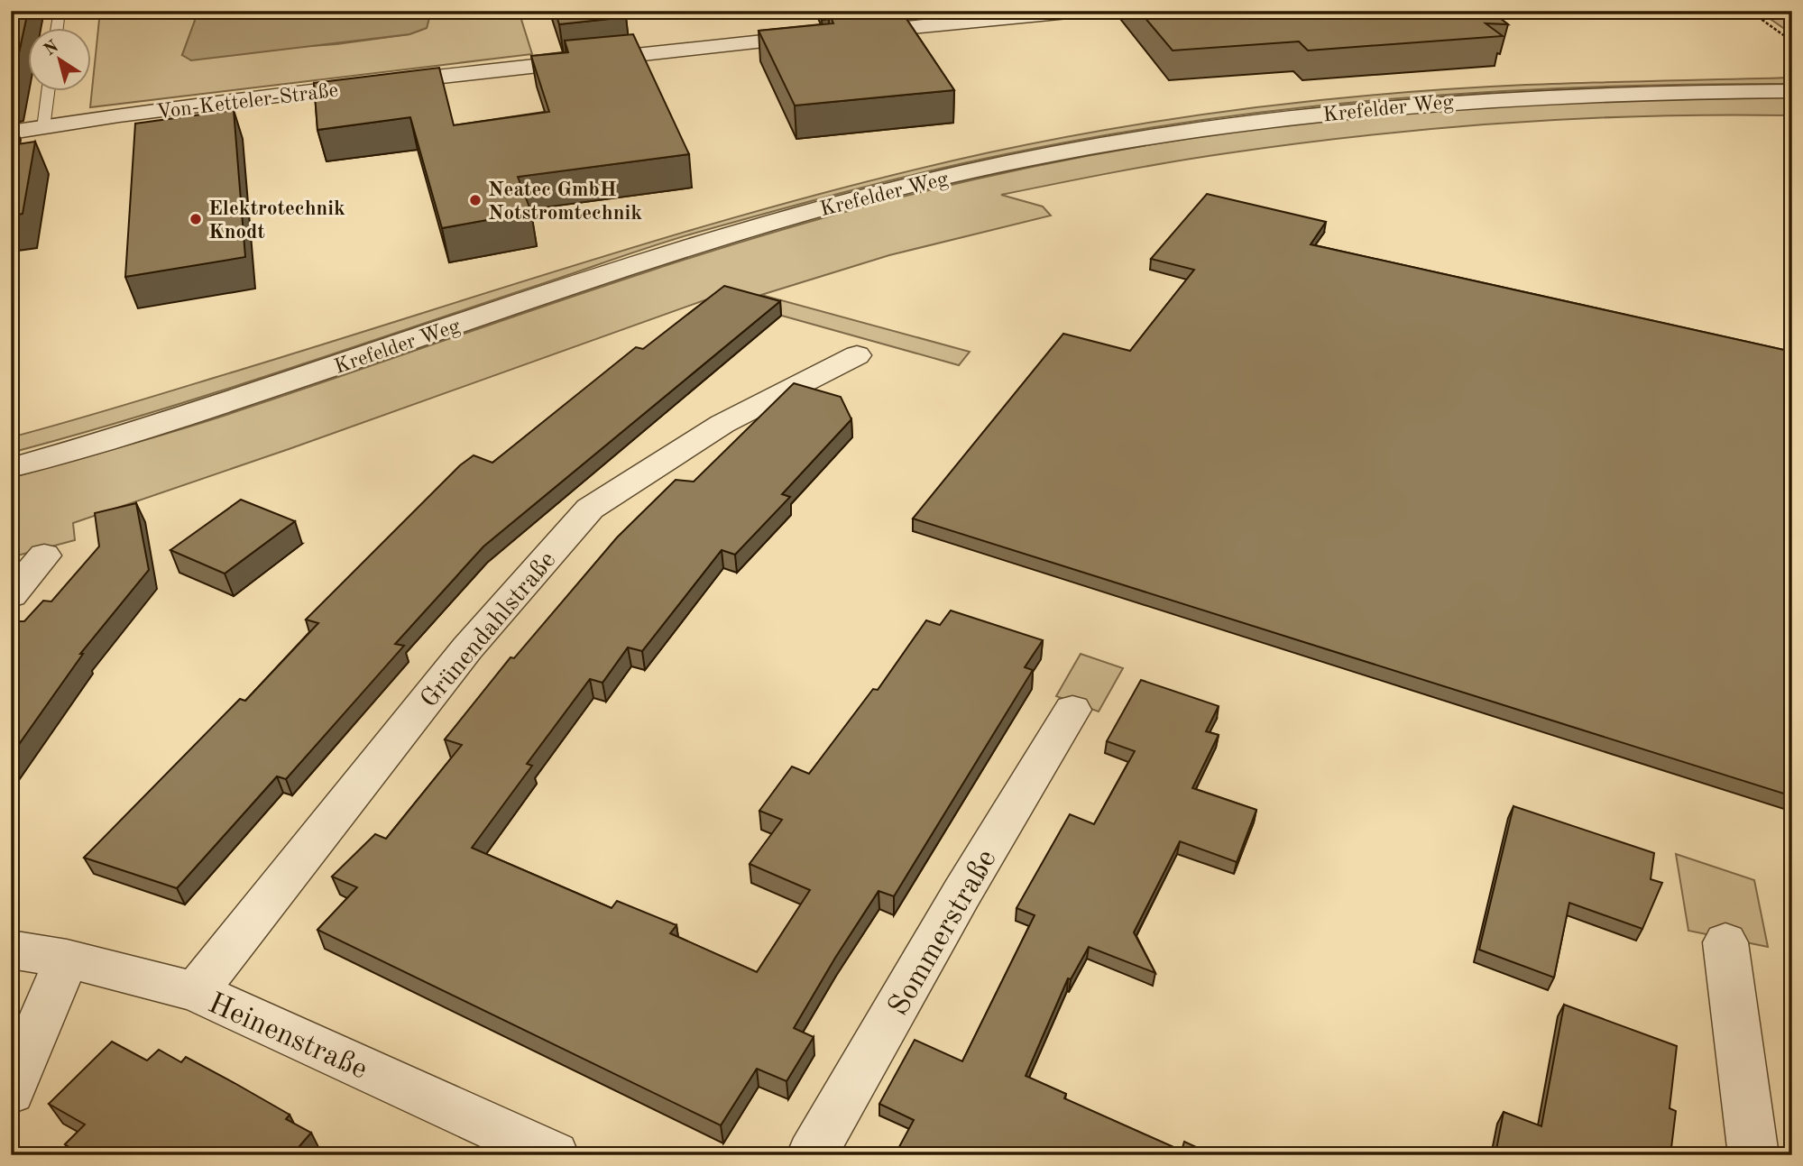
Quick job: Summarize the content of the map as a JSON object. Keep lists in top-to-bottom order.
{
  "streets": {
    "street": [
      "Von-Ketteler-Straße",
      "Krefelder Weg",
      "Grünendahlstraße",
      "Sommerstraße",
      "Heinenstraße"
    ]
  },
  "crossings": [
    ["Grünendahlstraße", "Heinenstraße"]
  ],
  "places": ["Neatec GmbH Notstromtechnik", "Elektrotechnik Knodt"],
  "north": "top left"
}
